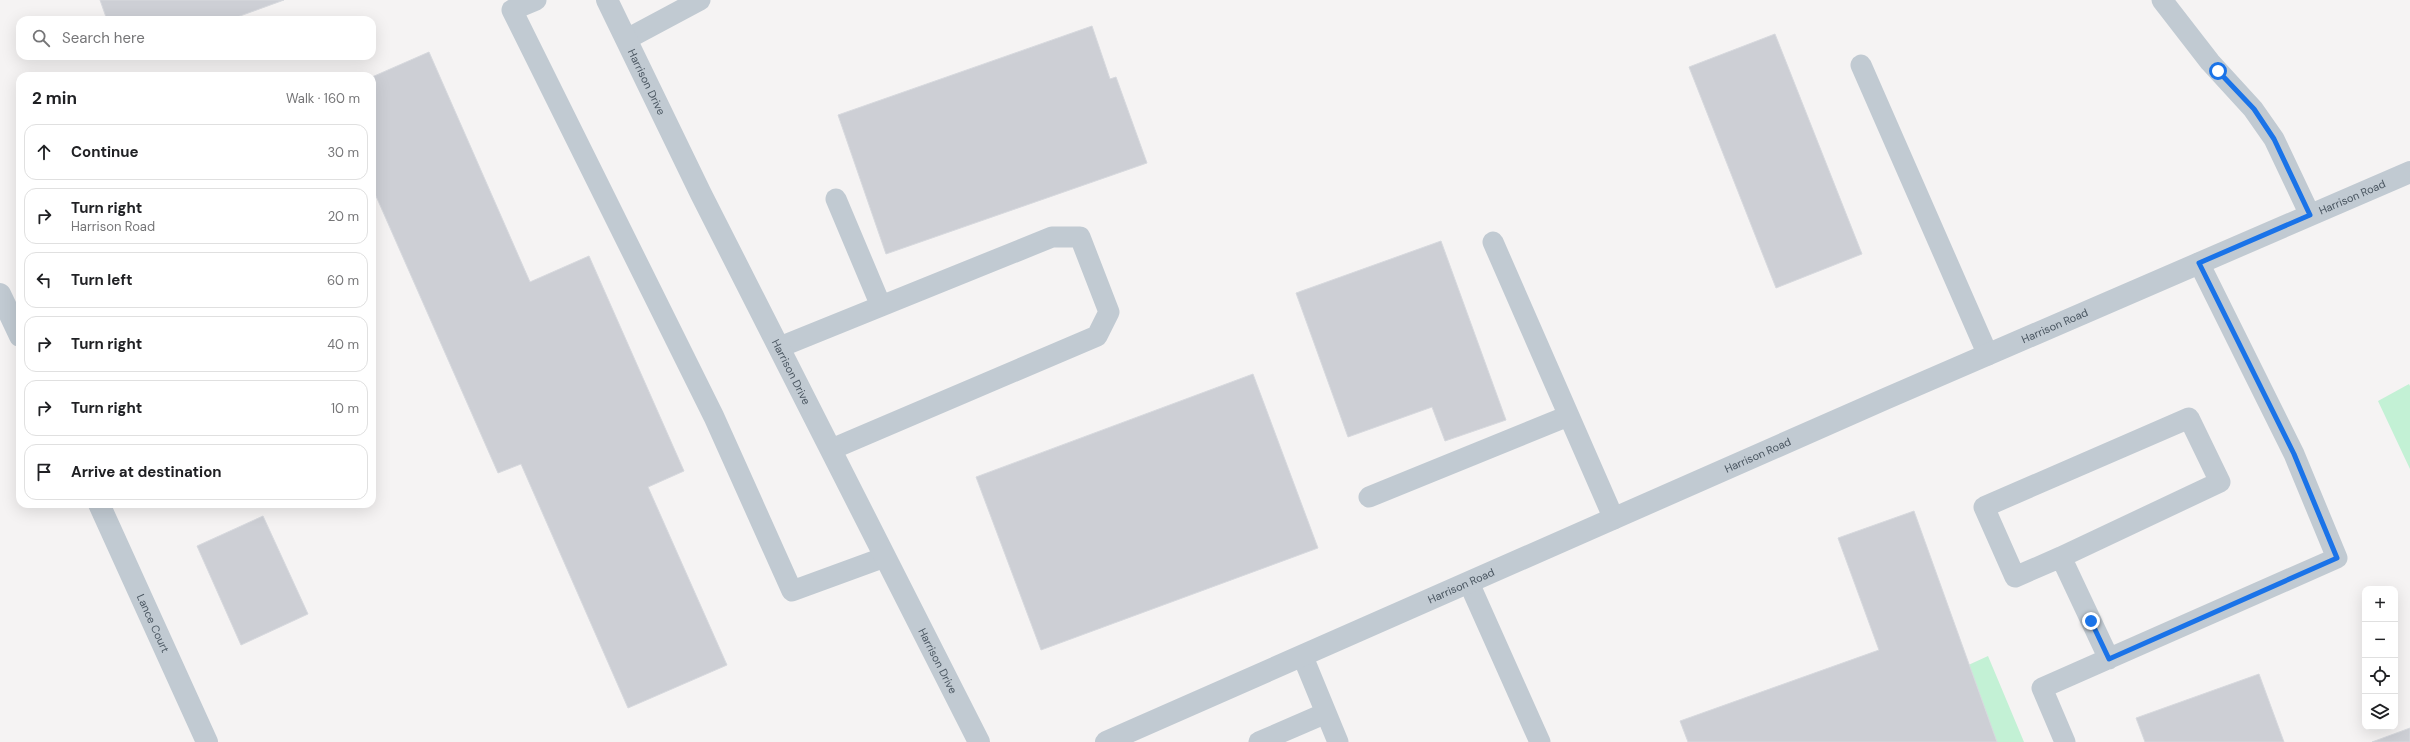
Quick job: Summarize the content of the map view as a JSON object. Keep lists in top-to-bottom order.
{
  "streets": {
    "street": ["Harrison Drive", "Harrison Road", "Lance Court"]
  },
  "page": {
    "search": "Search here",
    "heading": ["2 min", "Walk · 160 m"],
    "list": [
      ["Continue", "30 m"],
      ["Turn right", "Harrison Road", "20 m"],
      ["Turn left", "60 m"],
      ["Turn right", "40 m"],
      ["Turn right", "10 m"],
      "Arrive at destination"
    ],
    "map_buttons": ["+", "−"]
  }
}
